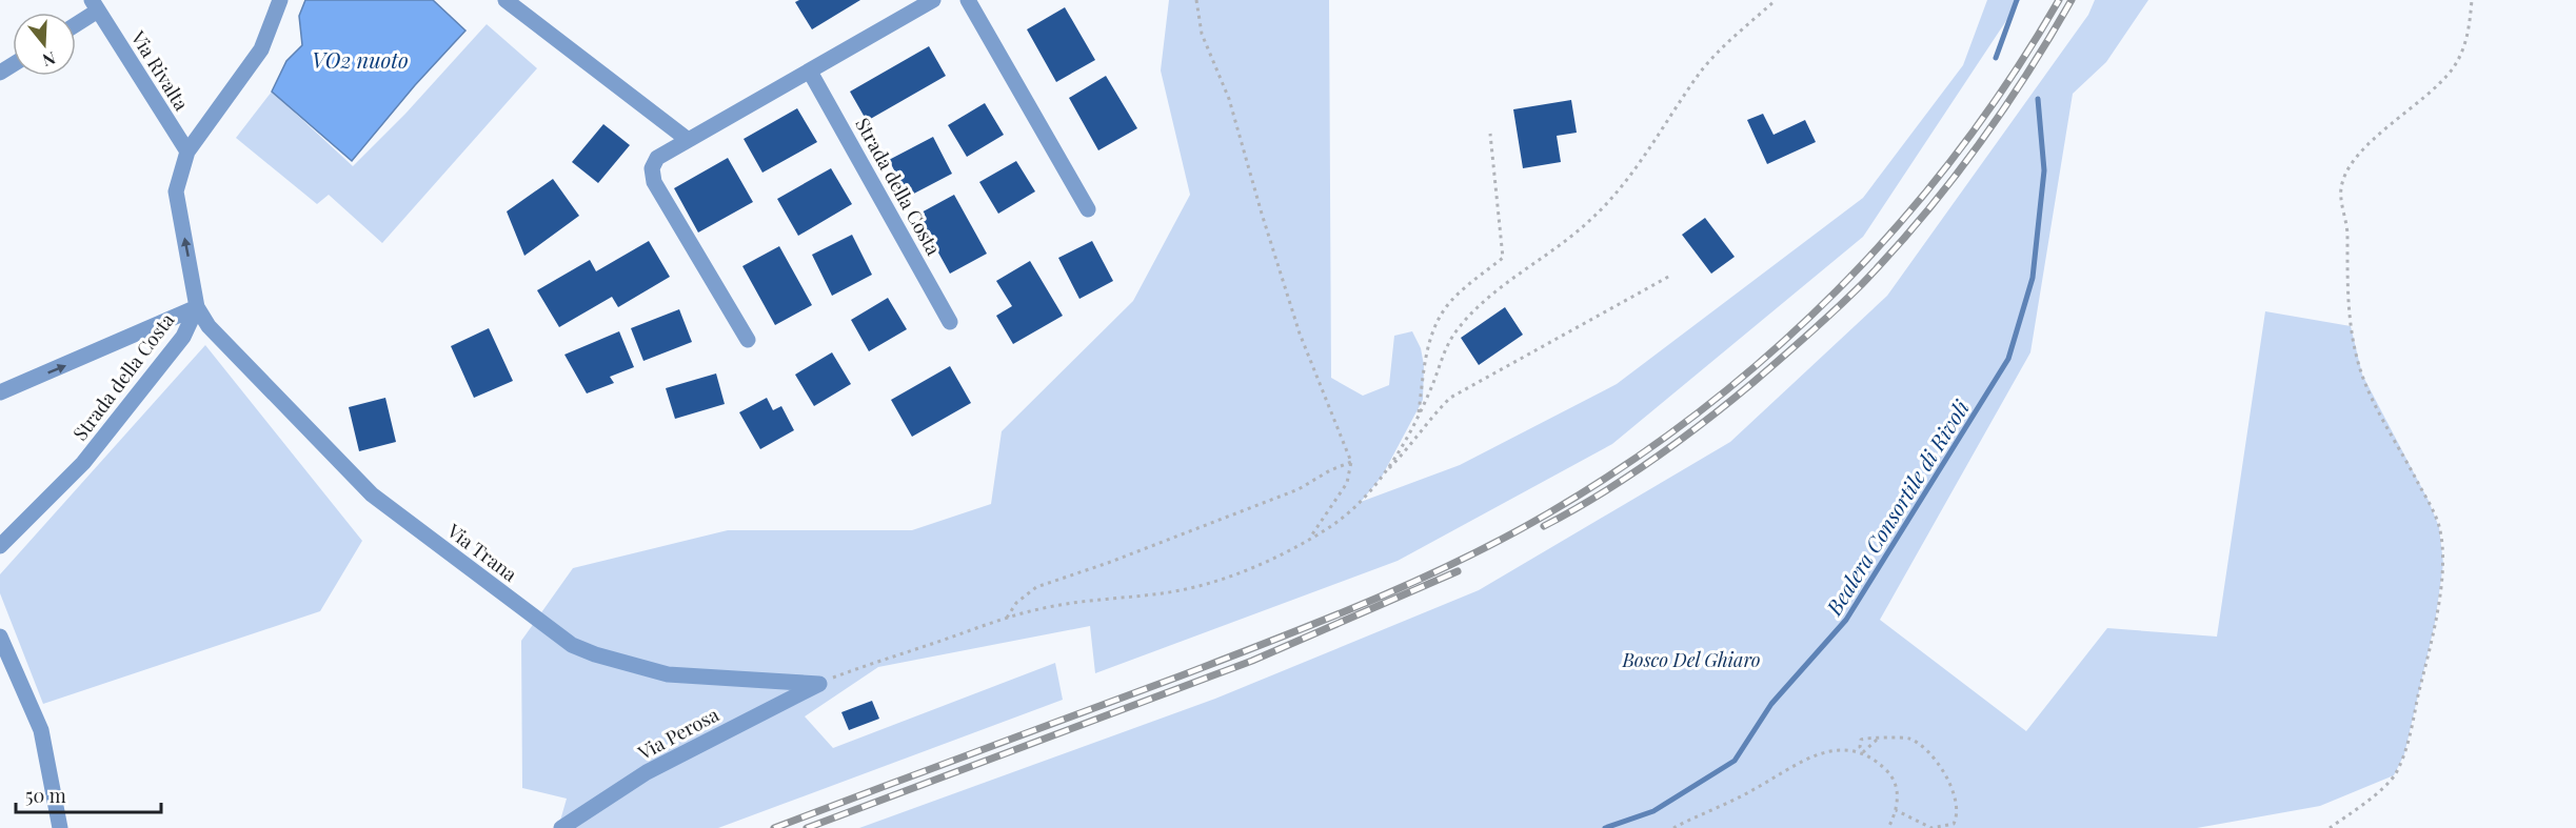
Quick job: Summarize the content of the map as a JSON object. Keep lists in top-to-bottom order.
{
  "streets": {
    "street": [
      "Via Rivalta",
      "Strada della Costa",
      "Via Trana",
      "Via Perosa"
    ]
  },
  "crossings": [
    ["Via Rivalta", "Strada della Costa"],
    ["Strada della Costa", "Via Trana"],
    ["Via Trana", "Via Perosa"]
  ],
  "water": ["VO2 nuoto", "Bealera Consortile di Rivoli"],
  "parks": ["Bosco Del Ghiaro"],
  "scale_bar": "50 m",
  "north": "bottom"
}
